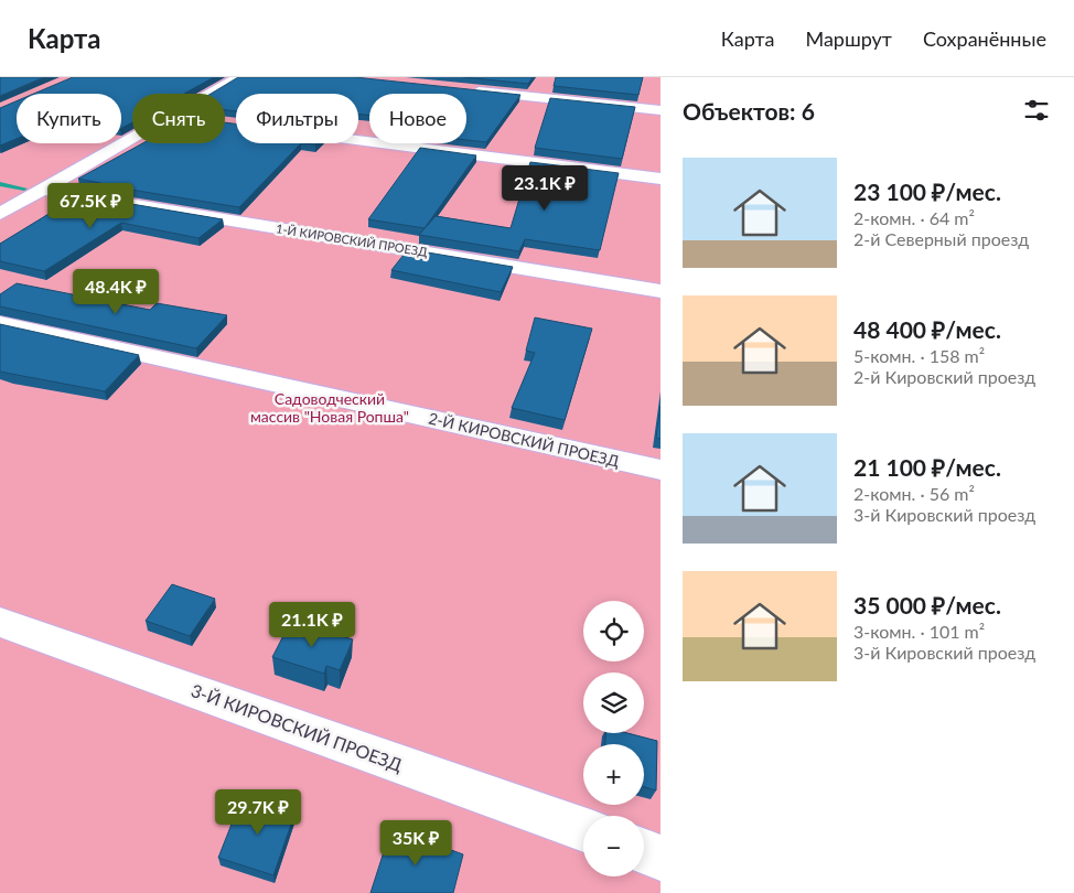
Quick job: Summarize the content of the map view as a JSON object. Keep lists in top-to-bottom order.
{
  "streets": {
    "street": ["1-Й КИРОВСКИЙ ПРОЕЗД", "2-Й КИРОВСКИЙ ПРОЕЗД", "3-Й КИРОВСКИЙ ПРОЕЗД"]
  },
  "parks": ["Садоводческий массив \"Новая Ропша\""],
  "page": {
    "header": "Карта",
    "nav": ["Карта", "Маршрут", "Сохранённые"],
    "heading": "Объектов: 6",
    "chip": [
      "Купить",
      "Снять",
      "Фильтры",
      "Новое"
    ],
    "list": [
      {
        "name": "23 100 ₽/мес.",
        "note": "2-комн. · 64 m² · 2-й Северный проезд"
      },
      {
        "name": "48 400 ₽/мес.",
        "note": "5-комн. · 158 m² · 2-й Кировский проезд"
      },
      {
        "name": "21 100 ₽/мес.",
        "note": "2-комн. · 56 m² · 3-й Кировский проезд"
      },
      {
        "name": "35 000 ₽/мес.",
        "note": "3-комн. · 101 m² · 3-й Кировский проезд"
      }
    ],
    "price": [
      "23.1K ₽",
      "67.5K ₽",
      "48.4K ₽",
      "21.1K ₽",
      "29.7K ₽",
      "35K ₽"
    ],
    "map_buttons": ["+", "−"]
  }
}
